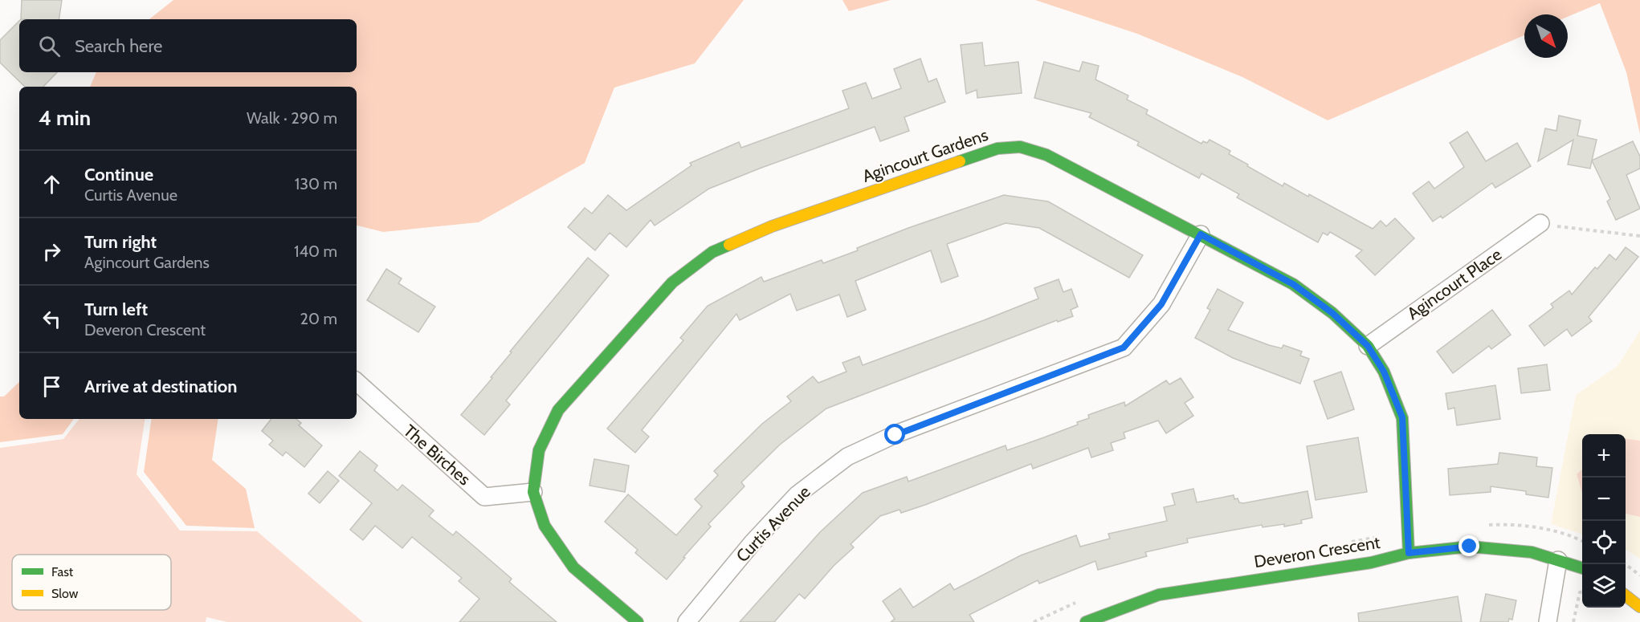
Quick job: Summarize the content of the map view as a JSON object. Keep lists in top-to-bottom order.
{
  "streets": {
    "street": [
      "Agincourt Gardens",
      "Agincourt Place",
      "The Birches",
      "Curtis Avenue",
      "Deveron Crescent"
    ]
  },
  "crossings": [
    ["Agincourt Gardens", "Agincourt Place"],
    ["Agincourt Gardens", "The Birches"],
    ["Agincourt Gardens", "Curtis Avenue"],
    ["Agincourt Gardens", "Deveron Crescent"]
  ],
  "legend": ["Fast", "Slow"],
  "north": "bottom right",
  "page": {
    "search": "Search here",
    "heading": ["4 min", "Walk · 290 m"],
    "list": [
      ["Continue", "Curtis Avenue", "130 m"],
      ["Turn right", "Agincourt Gardens", "140 m"],
      ["Turn left", "Deveron Crescent", "20 m"],
      "Arrive at destination"
    ],
    "map_buttons": ["+", "−"]
  }
}
